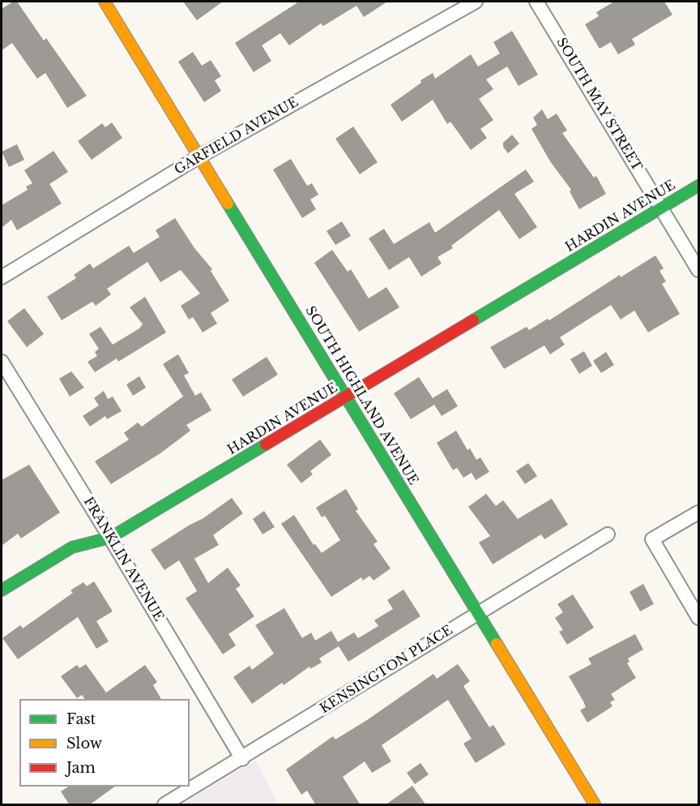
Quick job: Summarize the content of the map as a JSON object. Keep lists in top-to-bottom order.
{
  "streets": {
    "street": [
      "SOUTH MAY STREET",
      "GARFIELD AVENUE",
      "HARDIN AVENUE",
      "SOUTH HIGHLAND AVENUE",
      "FRANKLIN AVENUE",
      "KENSINGTON PLACE"
    ]
  },
  "crossings": [
    ["SOUTH MAY STREET", "HARDIN AVENUE"],
    ["GARFIELD AVENUE", "SOUTH HIGHLAND AVENUE"],
    ["HARDIN AVENUE", "SOUTH HIGHLAND AVENUE"],
    ["HARDIN AVENUE", "FRANKLIN AVENUE"],
    ["SOUTH HIGHLAND AVENUE", "KENSINGTON PLACE"],
    ["FRANKLIN AVENUE", "KENSINGTON PLACE"]
  ],
  "legend": ["Fast", "Slow", "Jam"]
}
